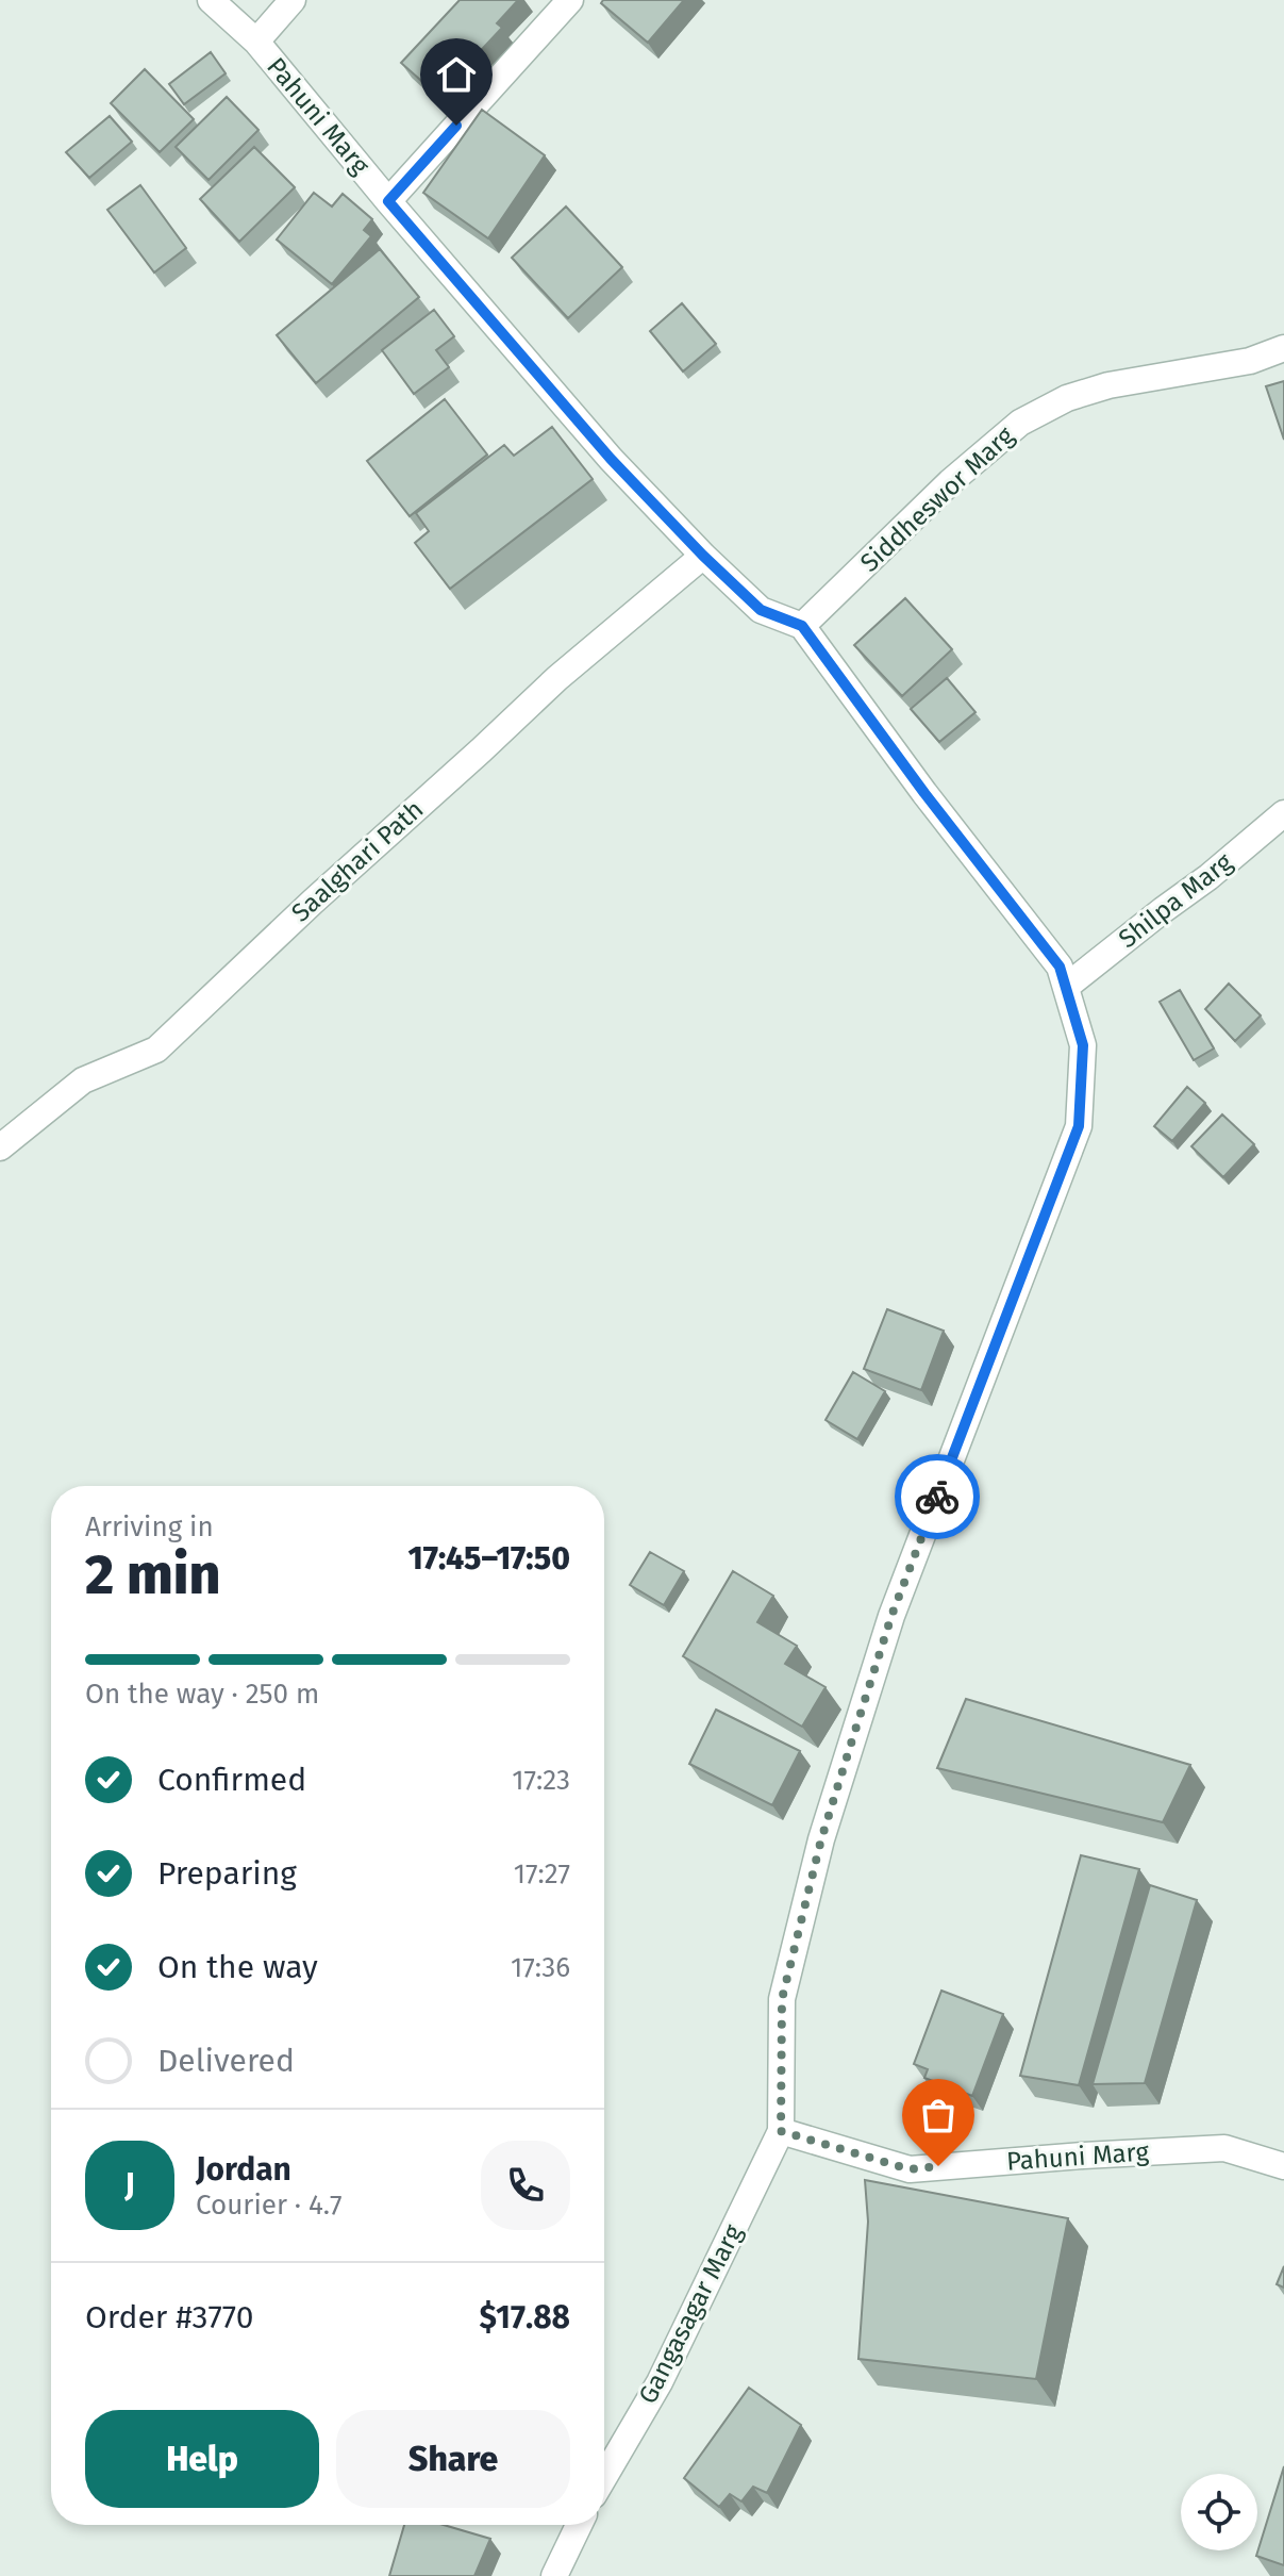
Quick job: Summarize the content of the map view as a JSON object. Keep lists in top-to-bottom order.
{
  "streets": {
    "street": [
      "Pahuni Marg",
      "Siddheswor Marg",
      "Saalghari Path",
      "Shilpa Marg",
      "Gangasagar Marg"
    ]
  },
  "crossings": [
    ["Pahuni Marg", "Siddheswor Marg"],
    ["Pahuni Marg", "Saalghari Path"],
    ["Pahuni Marg", "Gangasagar Marg"]
  ],
  "page": {
    "heading": ["2 min", "Arriving in", "17:45–17:50"],
    "panel": [
      "Jordan",
      "Courier · 4.7",
      "Order #3770",
      "$17.88"
    ],
    "bar": "On the way · 250 m",
    "list": [
      ["Confirmed", "17:23"],
      ["Preparing", "17:27"],
      ["On the way", "17:36"],
      "Delivered"
    ],
    "round": "J",
    "buttons": ["Help", "Share"]
  }
}
